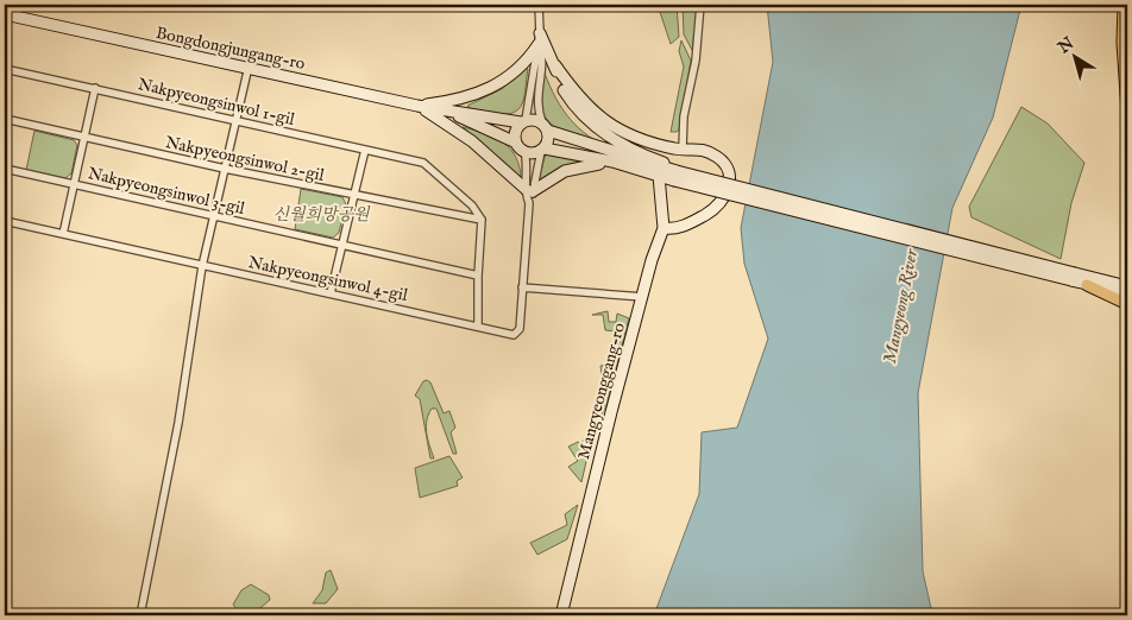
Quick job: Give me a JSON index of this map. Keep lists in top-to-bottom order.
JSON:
{
  "streets": {
    "street": [
      "Bongdongjungang-ro",
      "Nakpyeongsinwol 1-gil",
      "Nakpyeongsinwol 2-gil",
      "Nakpyeongsinwol 3-gil",
      "Nakpyeongsinwol 4-gil",
      "Mangyeonggang-ro"
    ]
  },
  "crossings": [
    ["Bongdongjungang-ro", "Nakpyeongsinwol 4-gil"],
    ["Bongdongjungang-ro", "Mangyeonggang-ro"],
    ["Nakpyeongsinwol 1-gil", "Nakpyeongsinwol 2-gil"]
  ],
  "water": ["Mangyeong River"],
  "parks": ["신월희망공원"],
  "north": "top left"
}
